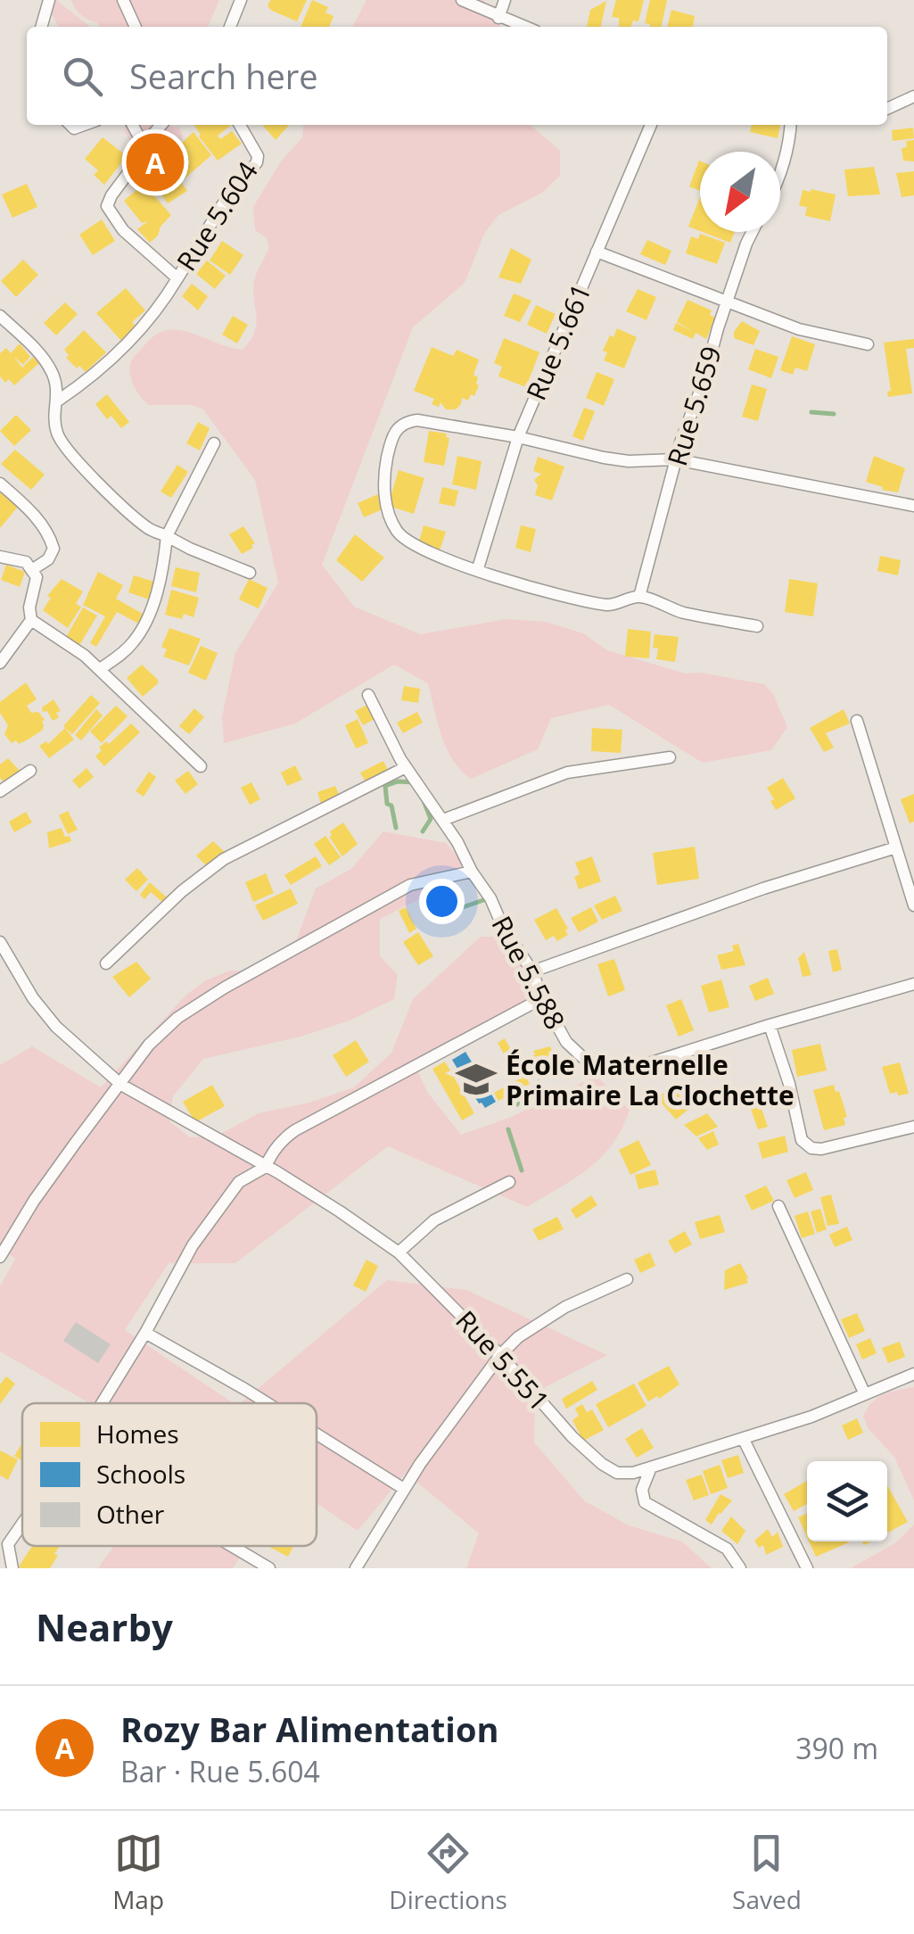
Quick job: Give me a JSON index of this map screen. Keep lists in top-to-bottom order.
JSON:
{
  "streets": {
    "street": [
      "Rue 5.604",
      "Rue 5.661",
      "Rue 5.659",
      "Rue 5.588",
      "Rue 5.551"
    ]
  },
  "places": {
    "school or university": ["École Maternelle Primaire La Clochette"]
  },
  "legend": ["Homes", "Schools", "Other"],
  "north": "bottom left",
  "page": {
    "search": "Search here",
    "pins": "A",
    "heading": "Nearby",
    "list": [
      {
        "mark": "A",
        "name": "Rozy Bar Alimentation",
        "note": "Bar · Rue 5.604",
        "value": "390 m"
      }
    ],
    "nav": ["Map", "Directions", "Saved"]
  }
}
